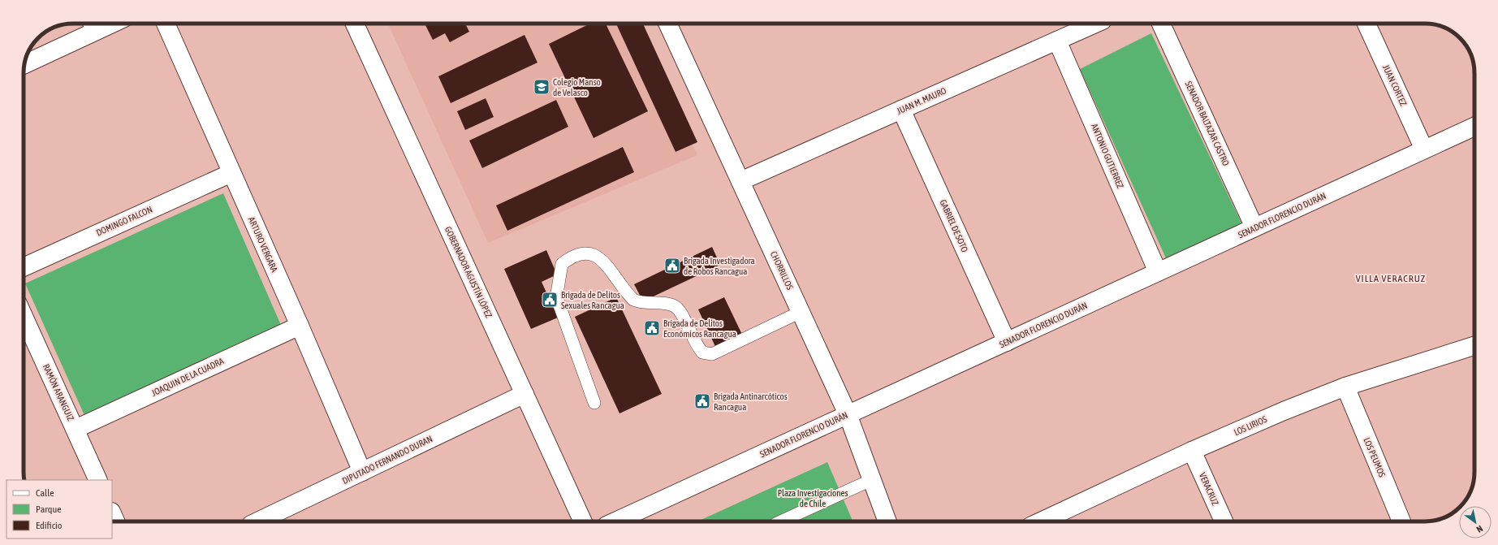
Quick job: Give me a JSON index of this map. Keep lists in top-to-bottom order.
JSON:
{
  "streets": {
    "street": [
      "JUAN CORTEZ",
      "JUAN M. MAURO",
      "SENADOR BALTAZAR CASTRO",
      "ANTONIO GUTIERREZ",
      "SENADOR FLORENCIO DURÁN",
      "DOMINGO FALCON",
      "GABRIEL DE SOTO",
      "ARTURO VERGARA",
      "CHORRILLOS",
      "GOBERNADOR AGUSTÍN LÓPEZ",
      "JOAQUIN DE LA CUADRA",
      "RAMÓN ARANGUIZ",
      "LOS LIRIOS",
      "LOS PEUMOS",
      "DIPUTADO FERNANDO DURAN",
      "VERACRUZ"
    ]
  },
  "crossings": [
    ["JUAN CORTEZ", "SENADOR FLORENCIO DURÁN"],
    ["JUAN M. MAURO", "ANTONIO GUTIERREZ"],
    ["JUAN M. MAURO", "GABRIEL DE SOTO"],
    ["JUAN M. MAURO", "CHORRILLOS"],
    ["SENADOR BALTAZAR CASTRO", "SENADOR FLORENCIO DURÁN"],
    ["ANTONIO GUTIERREZ", "SENADOR FLORENCIO DURÁN"],
    ["SENADOR FLORENCIO DURÁN", "GABRIEL DE SOTO"],
    ["SENADOR FLORENCIO DURÁN", "CHORRILLOS"],
    ["DOMINGO FALCON", "ARTURO VERGARA"],
    ["ARTURO VERGARA", "JOAQUIN DE LA CUADRA"],
    ["ARTURO VERGARA", "DIPUTADO FERNANDO DURAN"],
    ["GOBERNADOR AGUSTÍN LÓPEZ", "DIPUTADO FERNANDO DURAN"],
    ["JOAQUIN DE LA CUADRA", "RAMÓN ARANGUIZ"],
    ["LOS LIRIOS", "LOS PEUMOS"],
    ["LOS LIRIOS", "VERACRUZ"]
  ],
  "districts": ["VILLA VERACRUZ"],
  "parks": ["Plaza Investigaciones de Chile"],
  "places": {
    "school or university": ["Colegio Manso de Velasco"],
    "public building": [
      "Brigada Investigadora de Robos Rancagua",
      "Brigada de Delitos Sexuales Rancagua",
      "Brigada de Delitos Económicos Rancagua",
      "Brigada Antinarcóticos Rancagua"
    ]
  },
  "legend": ["Calle", "Parque", "Edificio"],
  "north": "bottom right"
}
